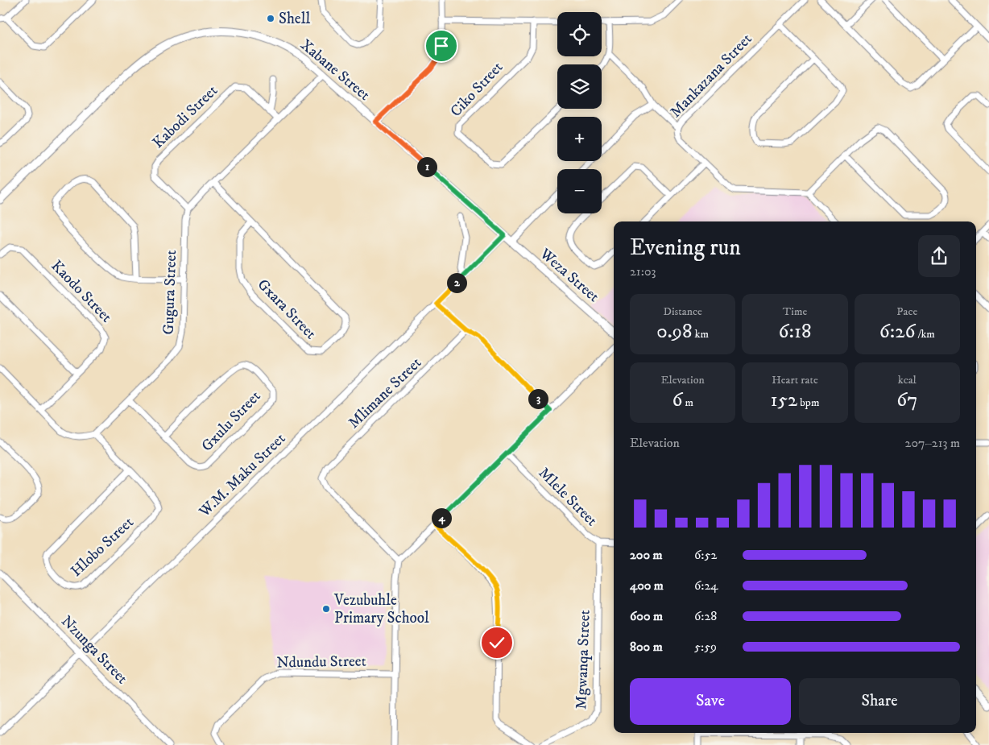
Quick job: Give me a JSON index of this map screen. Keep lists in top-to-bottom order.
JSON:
{
  "streets": {
    "street": [
      "Xabane Street",
      "Mankazana Street",
      "Ciko Street",
      "Kabodi Street",
      "Weza Street",
      "Kaodo Street",
      "Gugura Street",
      "Gxara Street",
      "Mlimane Street",
      "Gxulu Street",
      "W.M. Maku Street",
      "Mlele Street",
      "Hlobo Street",
      "Nzunga Street",
      "Mgwanqa Street",
      "Ndundu Street"
    ]
  },
  "crossings": [
    ["Xabane Street", "Weza Street"],
    ["Xabane Street", "W.M. Maku Street"],
    ["Kabodi Street", "Gugura Street"],
    ["Weza Street", "W.M. Maku Street"],
    ["Gugura Street", "Gxulu Street"],
    ["Gugura Street", "Hlobo Street"],
    ["W.M. Maku Street", "Nzunga Street"],
    ["Mlele Street", "Mgwanqa Street"]
  ],
  "places": ["Shell", "Vezubuhle Primary School"],
  "page": {
    "map_buttons": ["+", "−"],
    "pins": [
      "1",
      "2",
      "3",
      "4"
    ],
    "heading": ["Evening run", "21:03"],
    "stats": [
      ["Distance", "0.98 km"],
      ["Time", "6:18"],
      ["Pace", "6:26 /km"],
      ["Elevation", "6 m"],
      ["Heart rate", "152 bpm"],
      ["kcal", "67"]
    ],
    "chart": ["Elevation", "207–213 m"],
    "list": [
      {
        "name": "200 m",
        "note": "6:52"
      },
      {
        "name": "400 m",
        "note": "6:24"
      },
      {
        "name": "600 m",
        "note": "6:28"
      },
      {
        "name": "800 m",
        "note": "5:59"
      }
    ],
    "buttons": ["Save", "Share"]
  }
}
